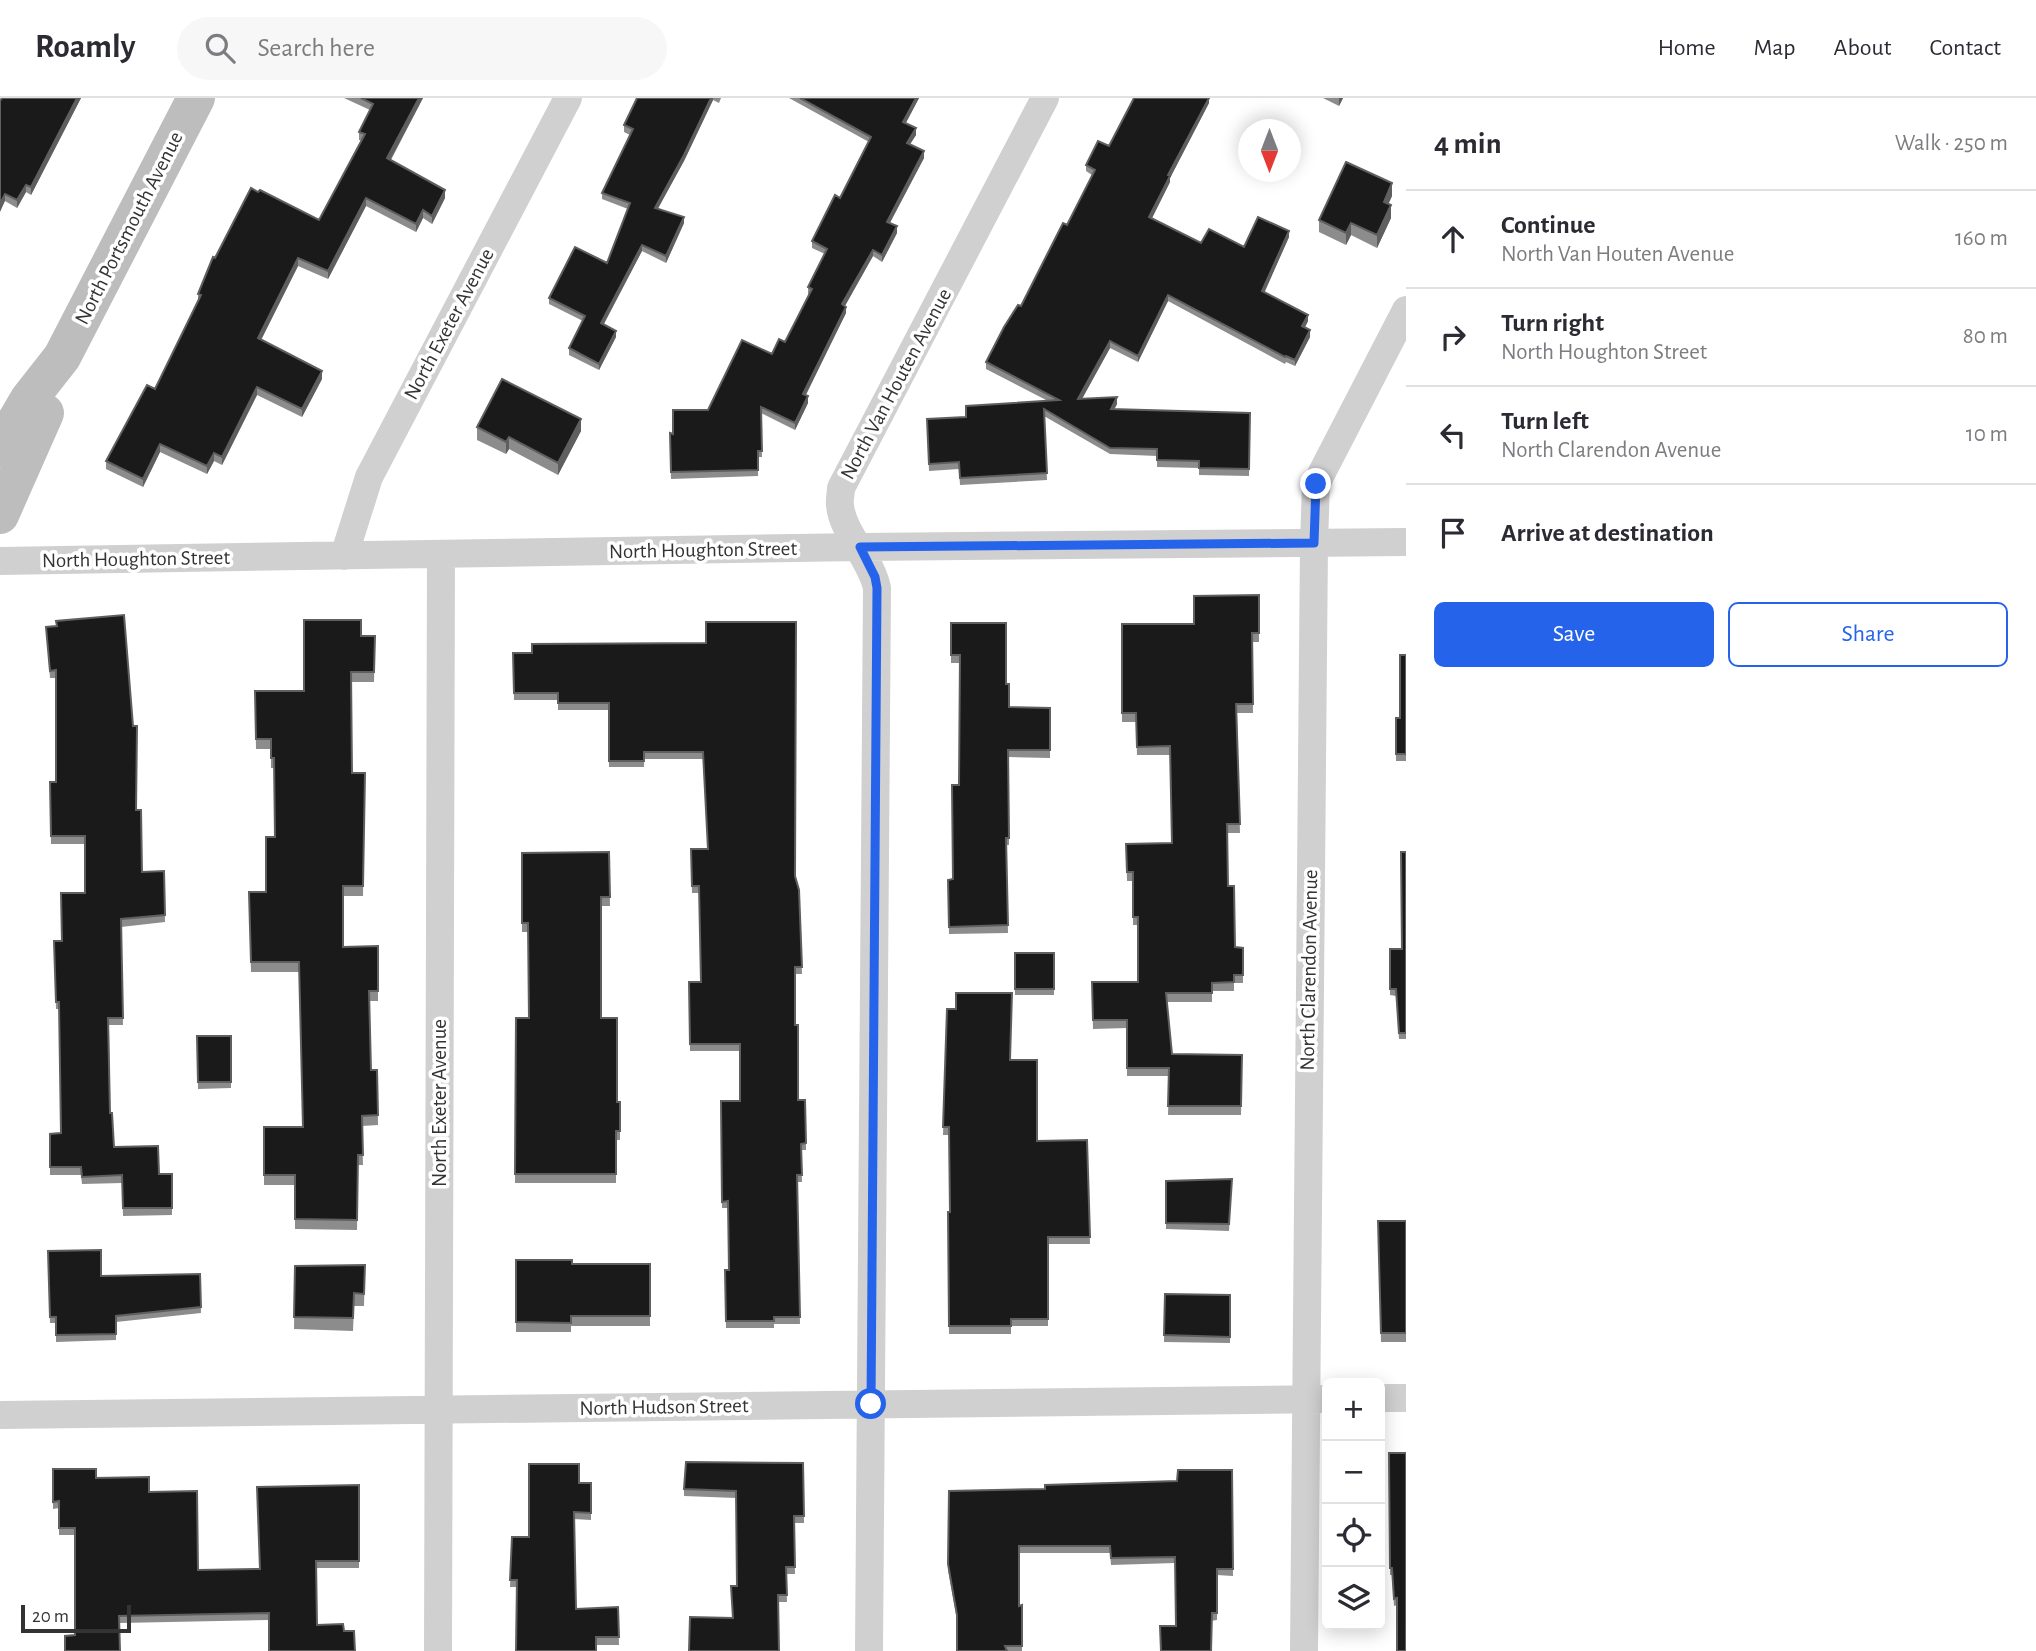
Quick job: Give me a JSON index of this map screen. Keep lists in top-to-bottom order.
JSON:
{
  "streets": {
    "street": [
      "North Portsmouth Avenue",
      "North Exeter Avenue",
      "North Van Houten Avenue",
      "North Houghton Street",
      "North Clarendon Avenue",
      "North Hudson Street"
    ]
  },
  "crossings": [
    ["North Exeter Avenue", "North Houghton Street"],
    ["North Exeter Avenue", "North Hudson Street"],
    ["North Van Houten Avenue", "North Houghton Street"],
    ["North Van Houten Avenue", "North Hudson Street"],
    ["North Houghton Street", "North Clarendon Avenue"],
    ["North Clarendon Avenue", "North Hudson Street"]
  ],
  "scale_bar": "20 m",
  "north": "bottom",
  "page": {
    "header": "Roamly",
    "search": "Search here",
    "nav": [
      "Home",
      "Map",
      "About",
      "Contact"
    ],
    "heading": ["4 min", "Walk · 250 m"],
    "list": [
      ["Continue", "North Van Houten Avenue", "160 m"],
      ["Turn right", "North Houghton Street", "80 m"],
      ["Turn left", "North Clarendon Avenue", "10 m"],
      "Arrive at destination"
    ],
    "buttons": ["Save", "Share"],
    "map_buttons": ["+", "−"],
    "scale": "20 m"
  }
}
